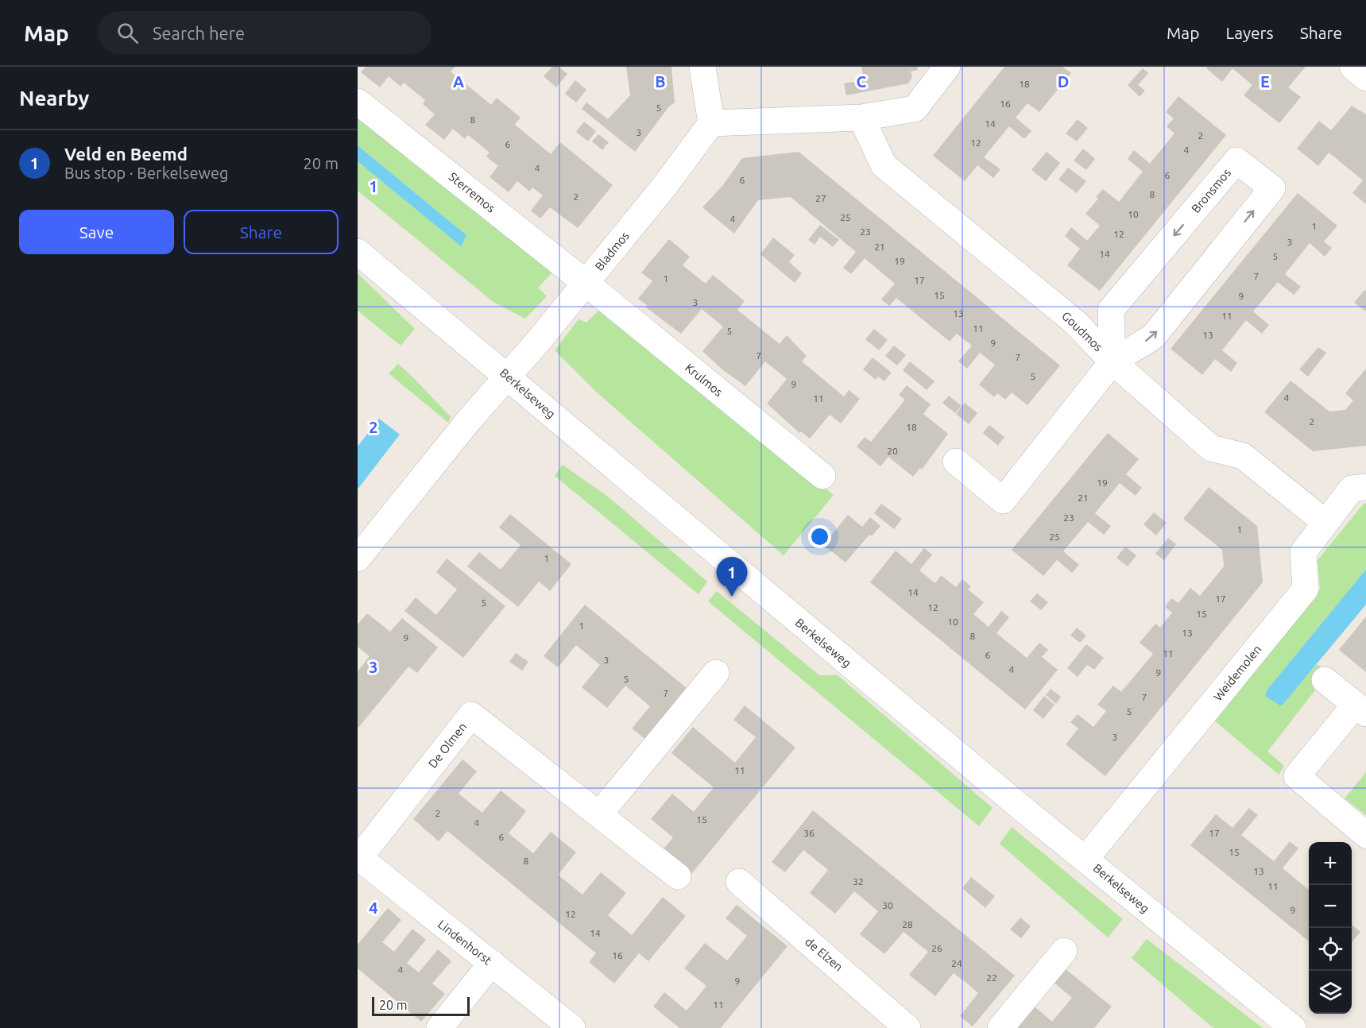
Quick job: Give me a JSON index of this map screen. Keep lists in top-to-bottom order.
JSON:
{
  "streets": {
    "street": [
      "Bronsmos",
      "Sterremos",
      "Bladmos",
      "Goudmos",
      "Krulmos",
      "Berkelseweg",
      "Weidemolen",
      "De Olmen",
      "Lindenhorst",
      "de Elzen"
    ]
  },
  "crossings": [
    ["Bronsmos", "Goudmos"],
    ["Sterremos", "Bladmos"],
    ["Sterremos", "Krulmos"],
    ["Bladmos", "Krulmos"],
    ["Bladmos", "Berkelseweg"],
    ["Goudmos", "Weidemolen"],
    ["Berkelseweg", "Weidemolen"],
    ["De Olmen", "Lindenhorst"]
  ],
  "house_numbers": [
    "18",
    "16",
    "5",
    "8",
    "14",
    "3",
    "2",
    "12",
    "6",
    "4",
    "4",
    "6",
    "6",
    "8",
    "2",
    "27",
    "10",
    "25",
    "4",
    "1",
    "23",
    "12",
    "3",
    "21",
    "14",
    "5",
    "19",
    "7",
    "1",
    "17",
    "15",
    "9",
    "3",
    "13",
    "11",
    "11",
    "5",
    "13",
    "9",
    "7",
    "7",
    "5",
    "9",
    "4",
    "11",
    "2",
    "18",
    "20",
    "19",
    "21",
    "23",
    "1",
    "25",
    "1",
    "14",
    "17",
    "5",
    "12",
    "15",
    "10",
    "1",
    "13",
    "8",
    "9",
    "11",
    "6",
    "3",
    "4",
    "9",
    "5",
    "7",
    "7",
    "5",
    "3",
    "11",
    "2",
    "15",
    "4",
    "36",
    "17",
    "6",
    "15",
    "8",
    "13",
    "32",
    "11",
    "30",
    "9",
    "12",
    "28",
    "14",
    "26",
    "16",
    "24",
    "4",
    "22",
    "9",
    "11"
  ],
  "scale_bar": "20 m",
  "page": {
    "header": "Map",
    "search": "Search here",
    "nav": ["Map", "Layers", "Share"],
    "heading": "Nearby",
    "list": [
      {
        "mark": "1",
        "name": "Veld en Beemd",
        "note": "Bus stop · Berkelseweg",
        "value": "20 m"
      }
    ],
    "buttons": ["Save", "Share"],
    "pins": "1",
    "map_buttons": ["+", "−"],
    "scale": "20 m"
  },
  "grid": {
    "columns": [
      "A",
      "B",
      "C",
      "D",
      "E"
    ],
    "rows": [
      "1",
      "2",
      "3",
      "4"
    ]
  }
}
